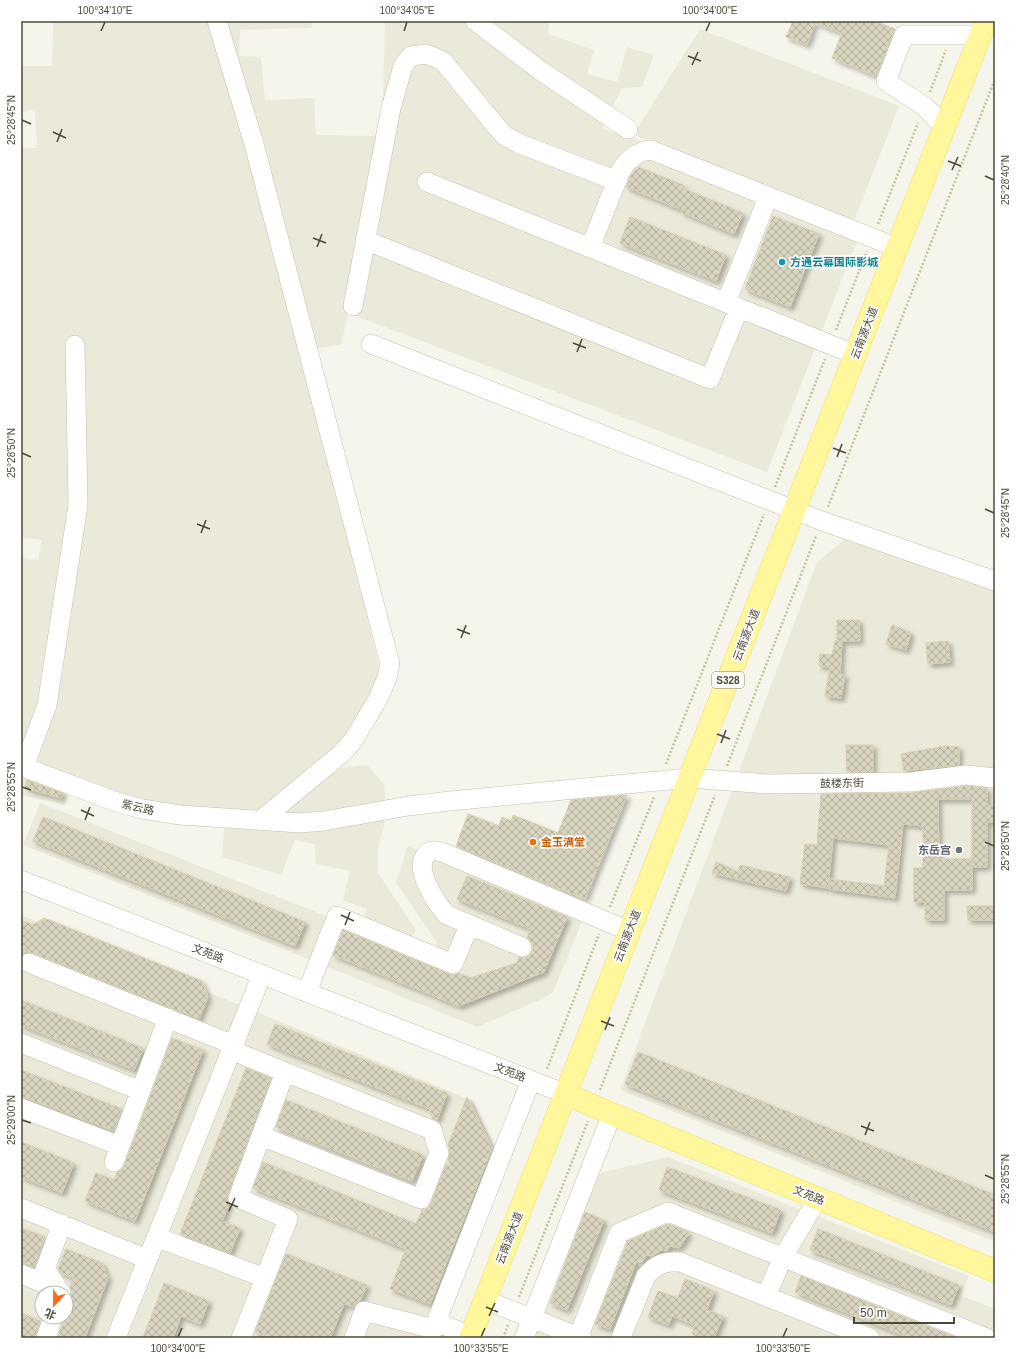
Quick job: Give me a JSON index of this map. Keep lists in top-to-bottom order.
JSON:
{
  "streets": {
    "main road": ["云南源大道", "S328", "文苑路"],
    "street": ["鼓楼东街", "紫云路"]
  },
  "crossings": [
    ["云南源大道", "鼓楼东街"],
    ["云南源大道", "文苑路"],
    ["鼓楼东街", "紫云路"]
  ],
  "places": ["方通云幕国际影城", "金玉满堂", "东岳宫"],
  "scale_bar": "50 m",
  "north": "bottom",
  "coordinates": [
    "100°34'10\"E",
    "100°34'05\"E",
    "100°34'00\"E",
    "25°28'45\"N",
    "25°28'40\"N",
    "25°28'50\"N",
    "25°28'55\"N",
    "25°29'00\"N",
    "100°33'55\"E",
    "100°33'50\"E"
  ]
}
